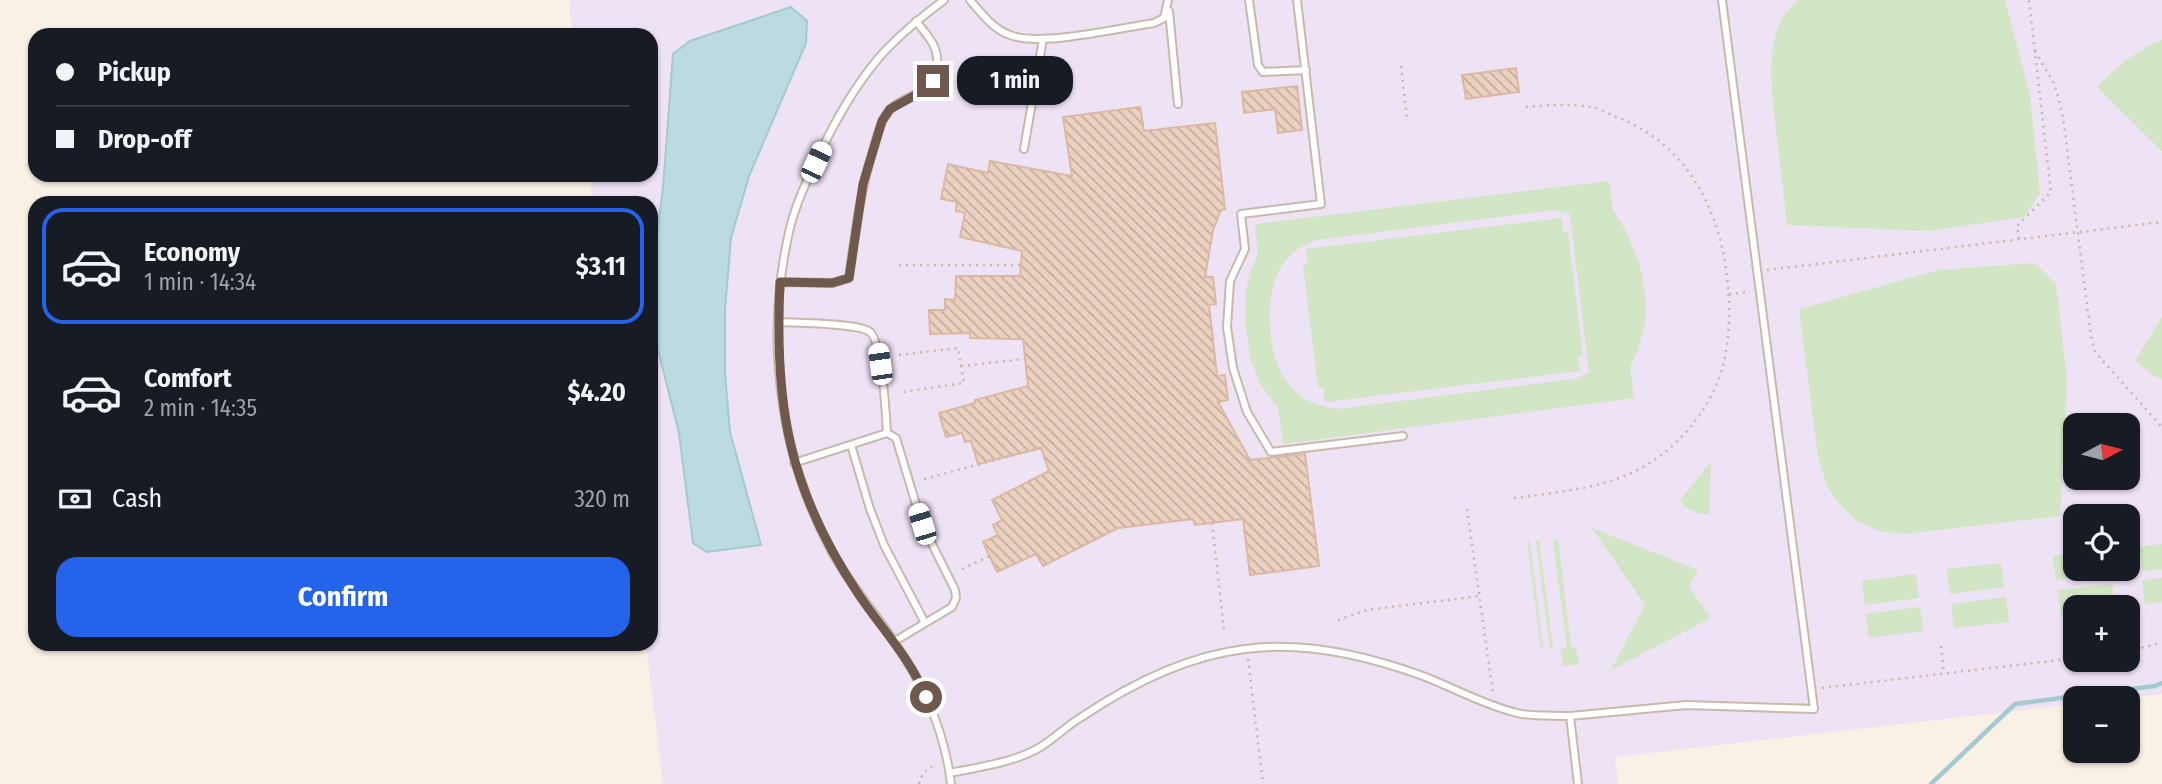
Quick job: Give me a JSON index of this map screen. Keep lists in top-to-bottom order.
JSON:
{
  "north": "right",
  "page": {
    "banner": ["Pickup", "Drop-off"],
    "bubble": "1 min",
    "list": [
      {
        "name": "Economy",
        "note": "1 min · 14:34",
        "value": "$3.11"
      },
      {
        "name": "Comfort",
        "note": "2 min · 14:35",
        "value": "$4.20"
      }
    ],
    "map_buttons": ["+", "−"],
    "pay": ["Cash", "320 m"],
    "buttons": "Confirm"
  }
}
